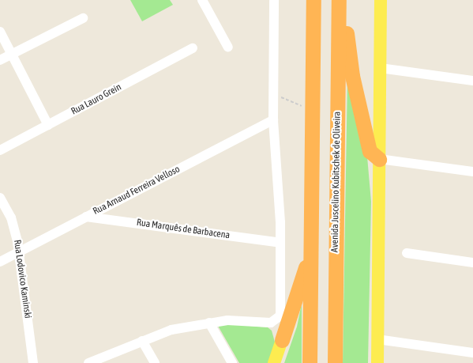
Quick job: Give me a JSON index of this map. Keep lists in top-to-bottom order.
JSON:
{
  "streets": {
    "highway": ["Avenida Juscelino Kubitschek de Oliveira"],
    "street": [
      "Rua Lauro Grein",
      "Rua Arnaud Ferreira Velloso",
      "Rua Marquês de Barbacena",
      "Rua Lodovico Kaminski"
    ]
  },
  "crossings": [
    ["Rua Arnaud Ferreira Velloso", "Rua Marquês de Barbacena"],
    ["Rua Arnaud Ferreira Velloso", "Rua Lodovico Kaminski"]
  ]
}
